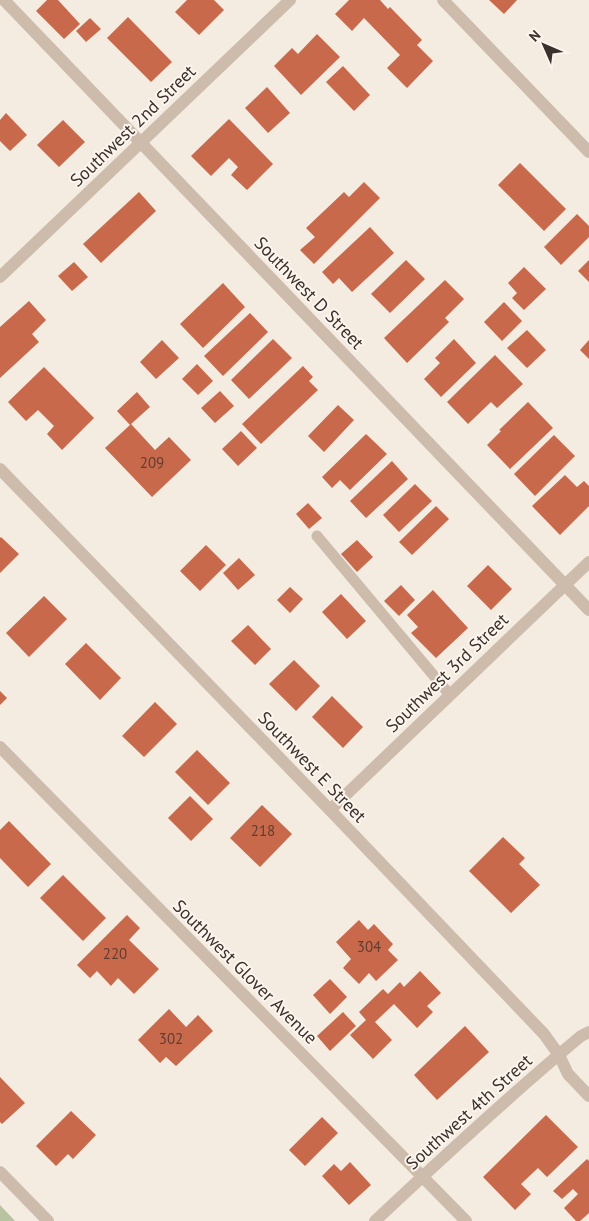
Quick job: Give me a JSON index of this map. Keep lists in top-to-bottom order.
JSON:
{
  "streets": {
    "street": [
      "Southwest 2nd Street",
      "Southwest D Street",
      "Southwest 3rd Street",
      "Southwest E Street",
      "Southwest Glover Avenue",
      "Southwest 4th Street"
    ]
  },
  "crossings": [
    ["Southwest 2nd Street", "Southwest D Street"],
    ["Southwest D Street", "Southwest 3rd Street"],
    ["Southwest 3rd Street", "Southwest E Street"],
    ["Southwest E Street", "Southwest 4th Street"],
    ["Southwest Glover Avenue", "Southwest 4th Street"]
  ],
  "house_numbers": [
    "209",
    "218",
    "304",
    "220",
    "302"
  ],
  "north": "top left"
}
